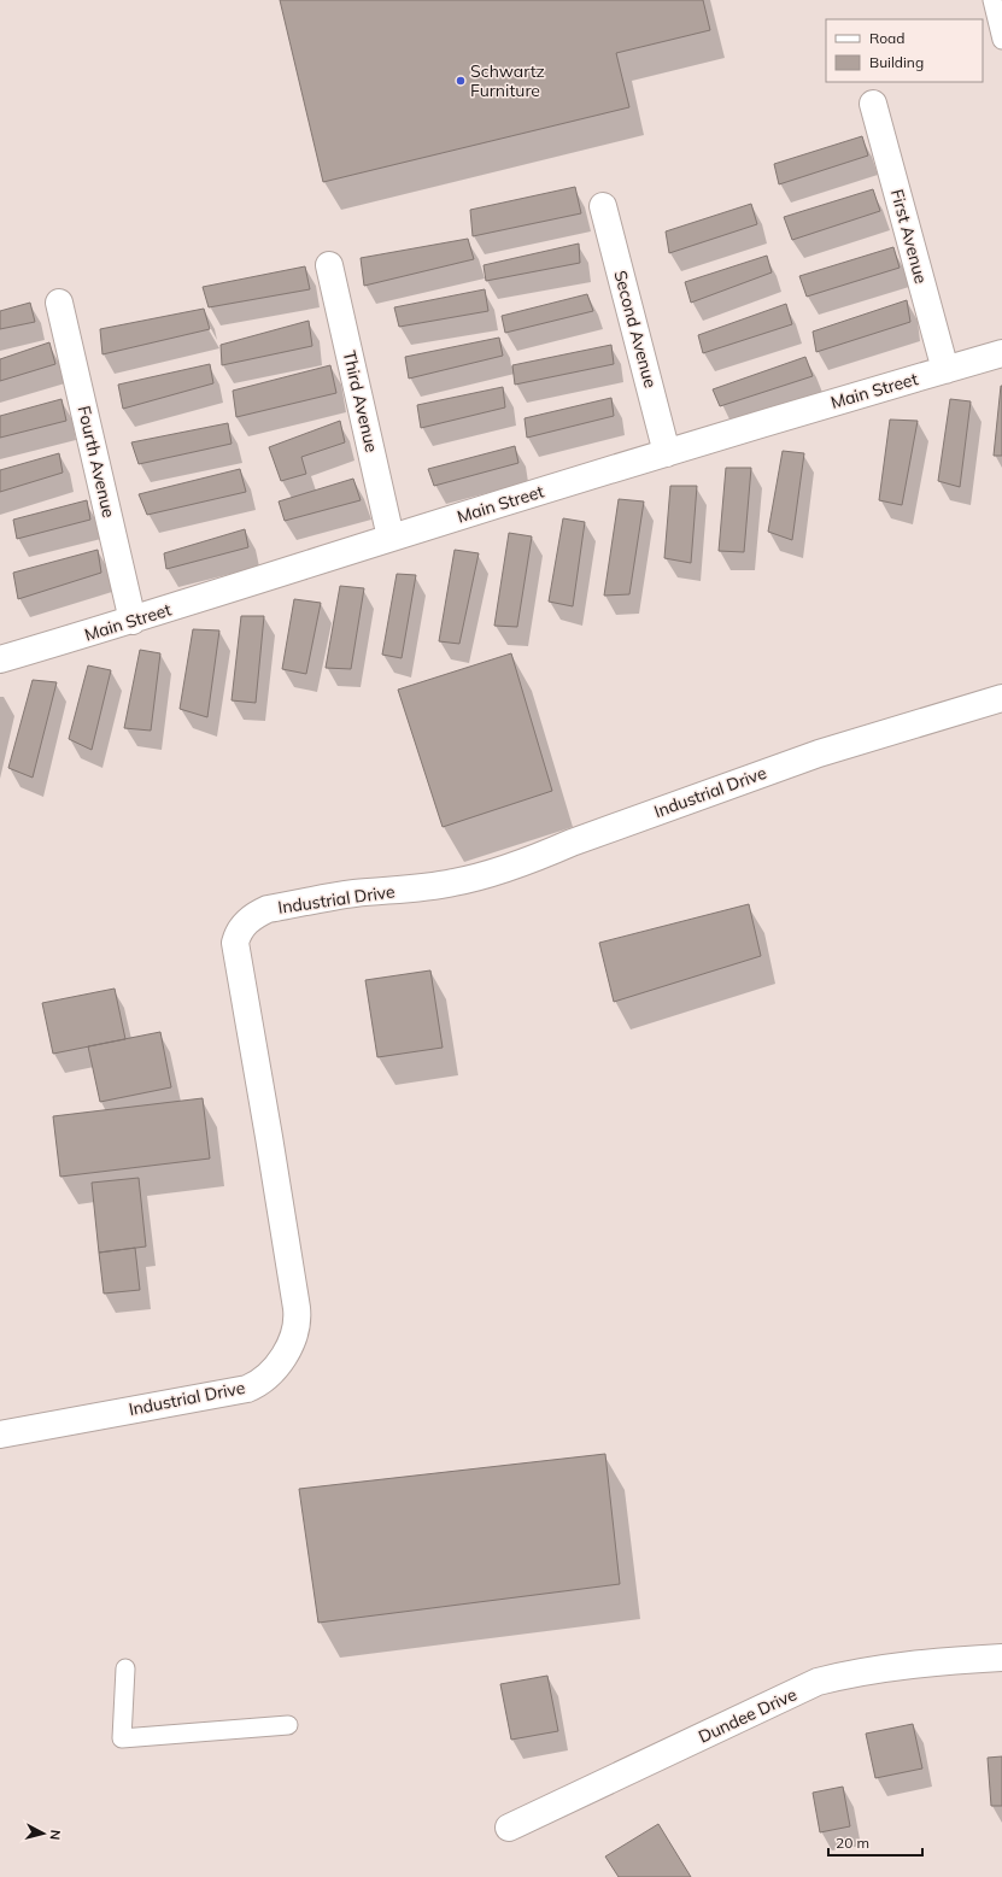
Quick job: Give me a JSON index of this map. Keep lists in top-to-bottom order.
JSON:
{
  "streets": {
    "street": [
      "First Avenue",
      "Second Avenue",
      "Main Street",
      "Third Avenue",
      "Fourth Avenue",
      "Industrial Drive",
      "Dundee Drive"
    ]
  },
  "crossings": [
    ["First Avenue", "Main Street"],
    ["Second Avenue", "Main Street"],
    ["Main Street", "Third Avenue"],
    ["Main Street", "Fourth Avenue"]
  ],
  "places": ["Schwartz Furniture"],
  "legend": ["Road", "Building"],
  "scale_bar": "20 m",
  "north": "right"
}
